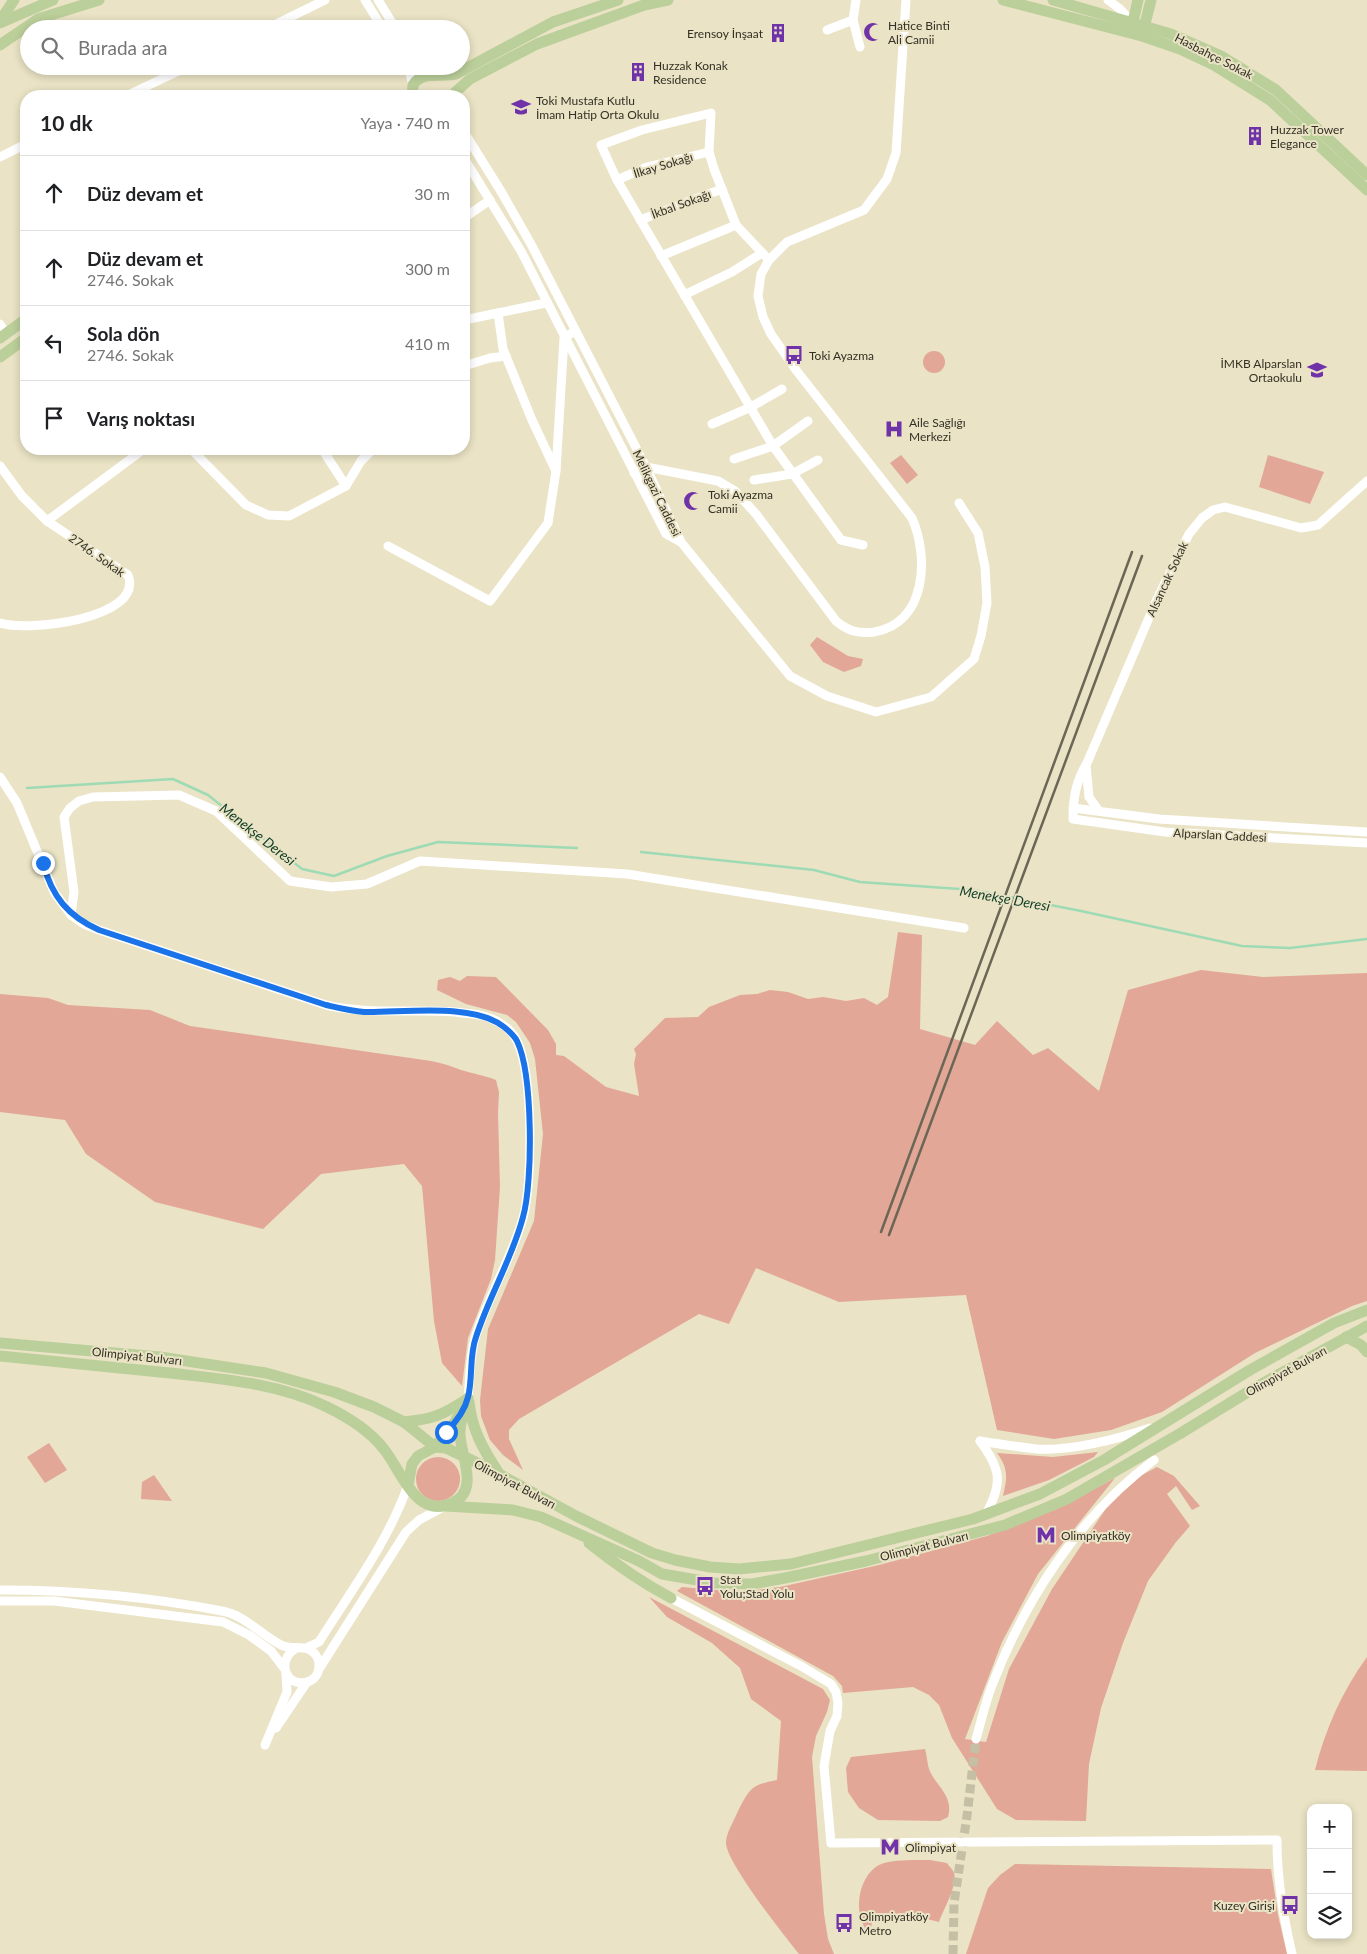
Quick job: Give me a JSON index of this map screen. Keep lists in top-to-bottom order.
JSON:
{
  "streets": {
    "main road": ["Hasbahçe Sokak", "Olimpiyat Bulvarı"],
    "street": [
      "İlkay Sokağı",
      "İkbal Sokağı",
      "Melikgazi Caddesi",
      "2746. Sokak",
      "Alsancak Sokak",
      "Alparslan Caddesi"
    ]
  },
  "crossings": [
    ["Alsancak Sokak", "Alparslan Caddesi"]
  ],
  "water": ["Menekşe Deresi"],
  "places": {
    "mosque": ["Hatice Binti Ali Camii", "Toki Ayazma Camii"],
    "building": ["Erensoy İnşaat", "Huzzak Konak Residence", "Huzzak Tower Elegance"],
    "school or university": ["Toki Mustafa Kutlu İmam Hatip Orta Okulu", "İMKB Alparslan Ortaokulu"],
    "bus stop": [
      "Toki Ayazma",
      "Stat Yolu;Stad Yolu",
      "Kuzey Girişi",
      "Olimpiyatköy Metro"
    ],
    "hospital": ["Aile Sağlığı Merkezi"],
    "metro station": ["Olimpiyatköy", "Olimpiyat"]
  },
  "page": {
    "search": "Burada ara",
    "heading": ["10 dk", "Yaya · 740 m"],
    "list": [
      ["Düz devam et", "30 m"],
      ["Düz devam et", "2746. Sokak", "300 m"],
      ["Sola dön", "2746. Sokak", "410 m"],
      "Varış noktası"
    ],
    "map_buttons": ["+", "−"]
  }
}
